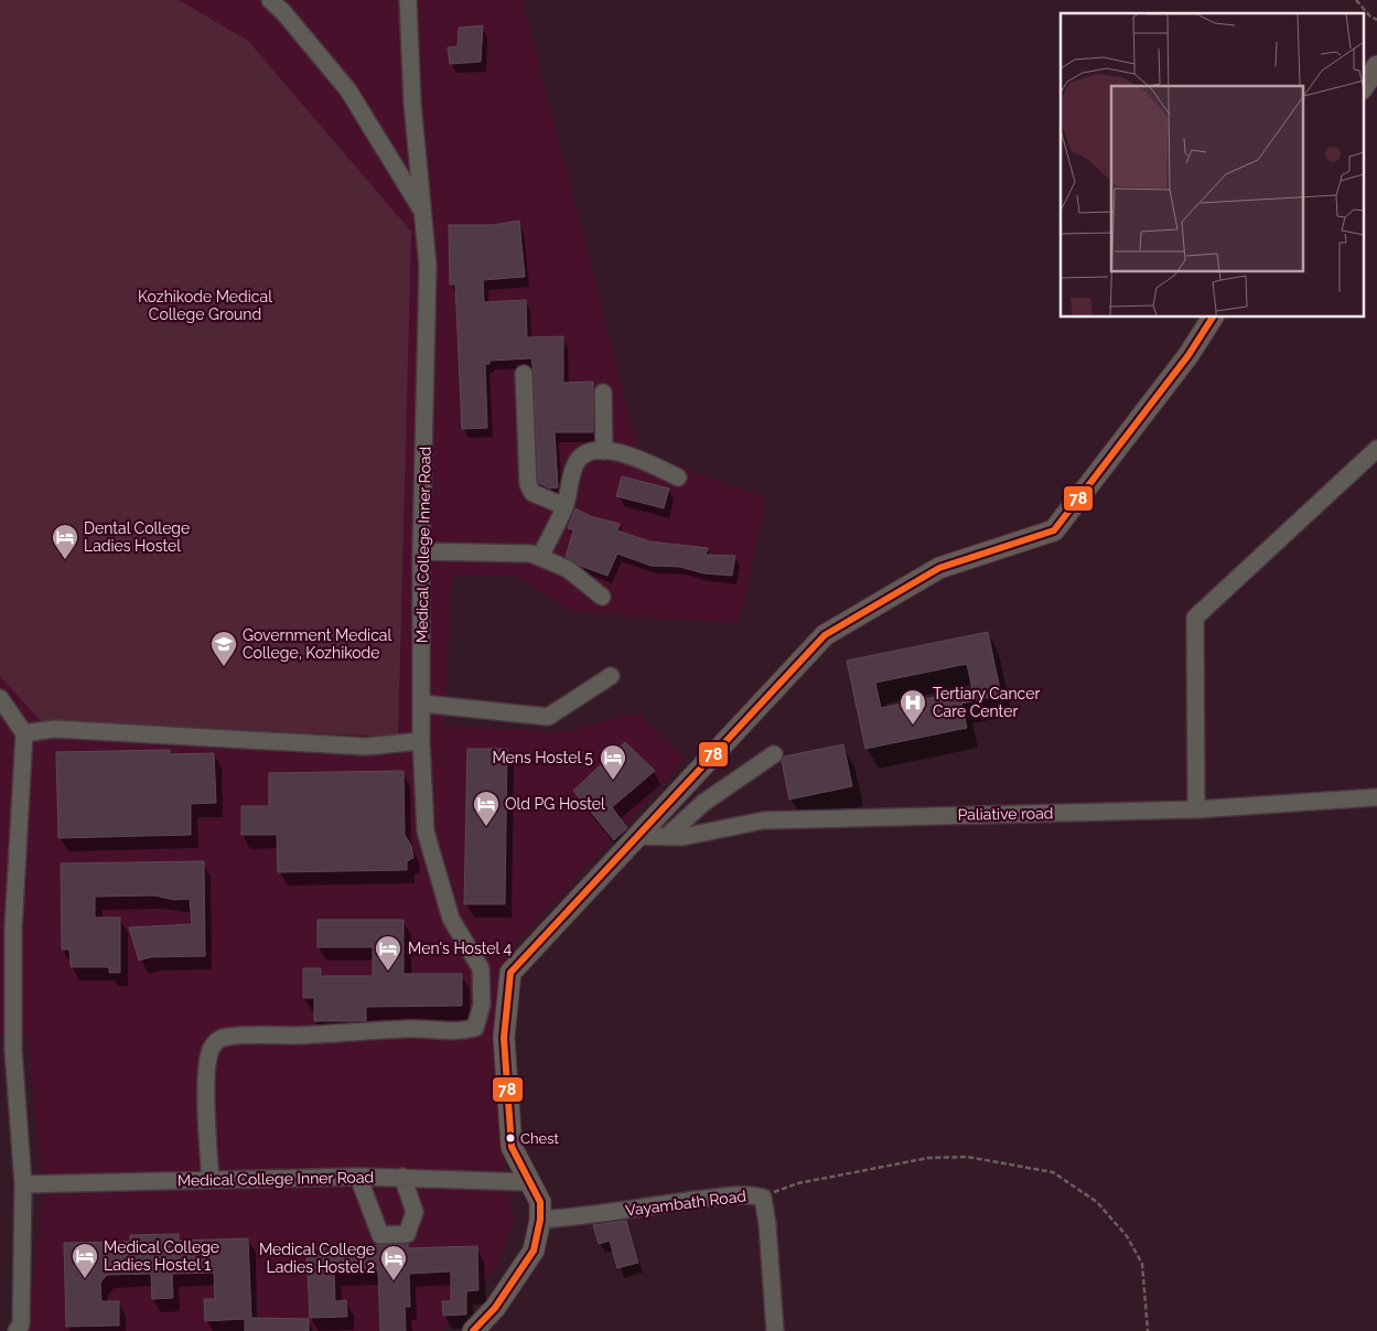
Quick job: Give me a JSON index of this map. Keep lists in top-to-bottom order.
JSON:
{
  "streets": {
    "street": ["Medical College Inner Road", "Paliative road", "Vayambath Road"]
  },
  "parks": ["Kozhikode Medical College Ground"],
  "places": {
    "hotel": [
      "Dental College Ladies Hostel",
      "Mens Hostel 5",
      "Old PG Hostel",
      "Men's Hostel 4",
      "Medical College Ladies Hostel 1",
      "Medical College Ladies Hostel 2"
    ],
    "school or university": ["Government Medical College, Kozhikode"],
    "hospital": ["Tertiary Cancer Care Center"],
    "other": ["Chest"]
  },
  "lines": ["transit line 78"]
}
